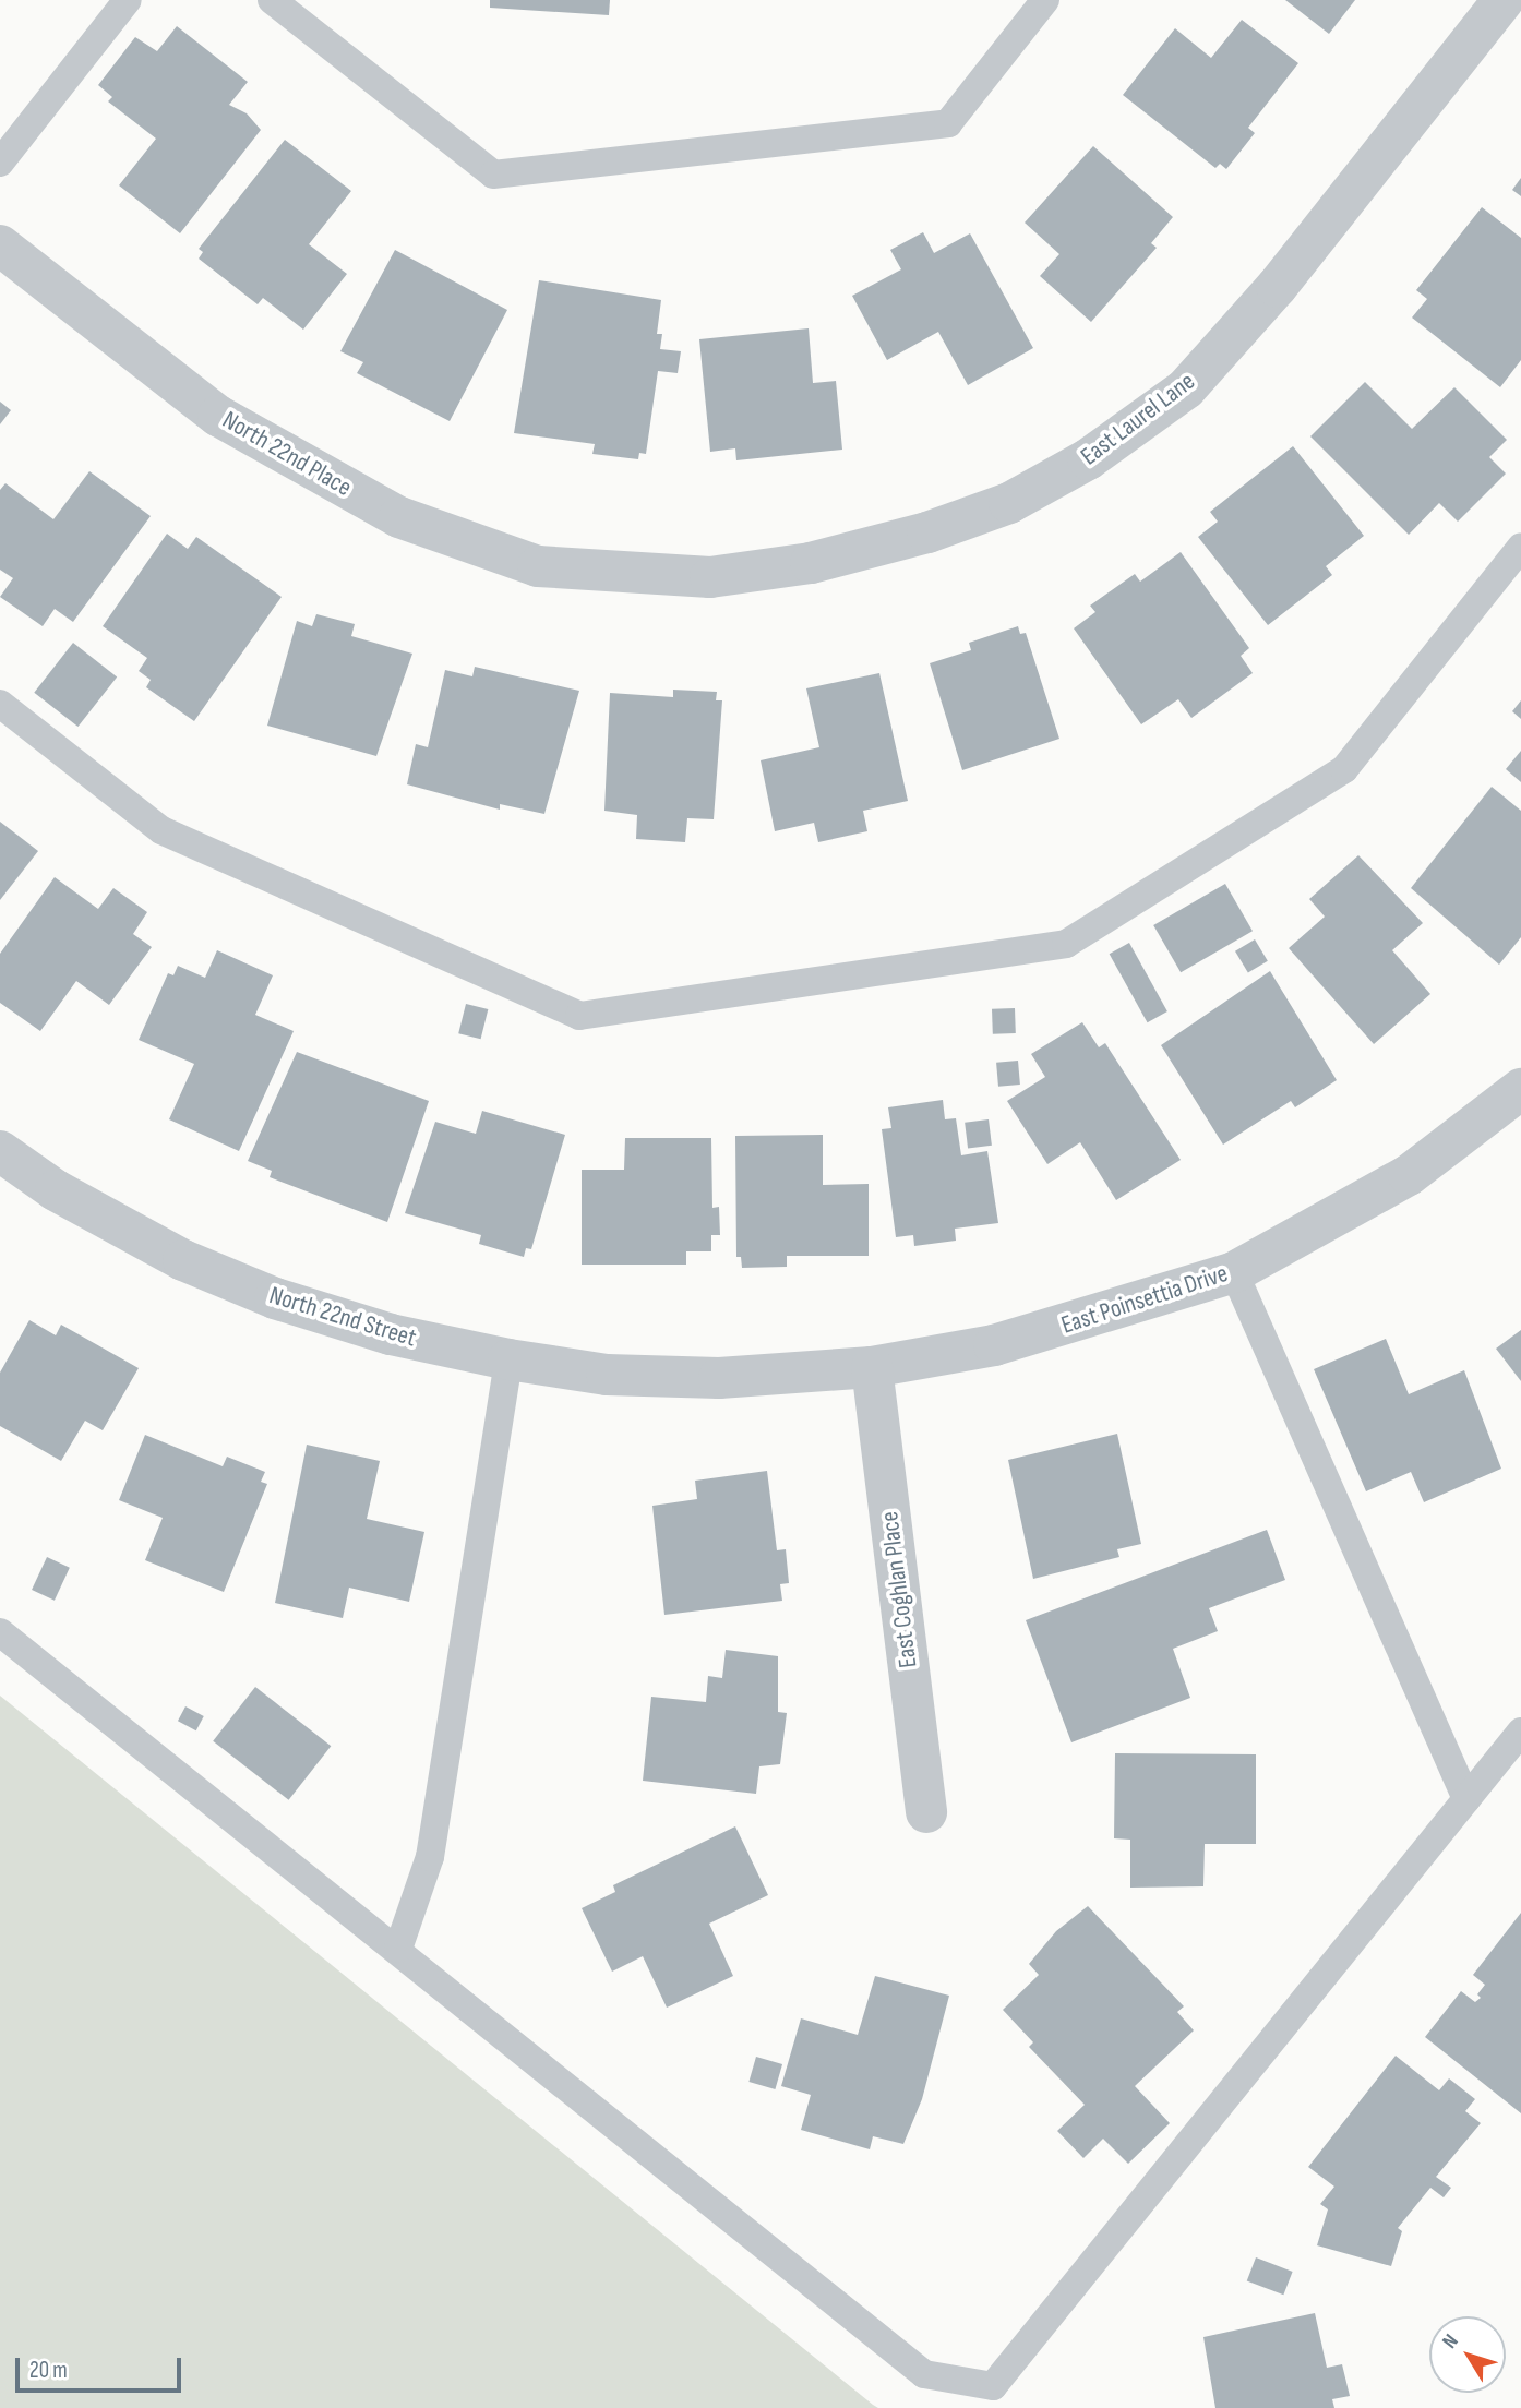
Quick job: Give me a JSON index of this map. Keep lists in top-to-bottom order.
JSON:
{
  "streets": {
    "street": [
      "East Laurel Lane",
      "North 22nd Place",
      "East Poinsettia Drive",
      "North 22nd Street",
      "East Coghlan Place"
    ]
  },
  "crossings": [
    ["East Laurel Lane", "North 22nd Place"],
    ["East Poinsettia Drive", "North 22nd Street"],
    ["East Poinsettia Drive", "East Coghlan Place"]
  ],
  "scale_bar": "20 m",
  "north": "top left"
}
